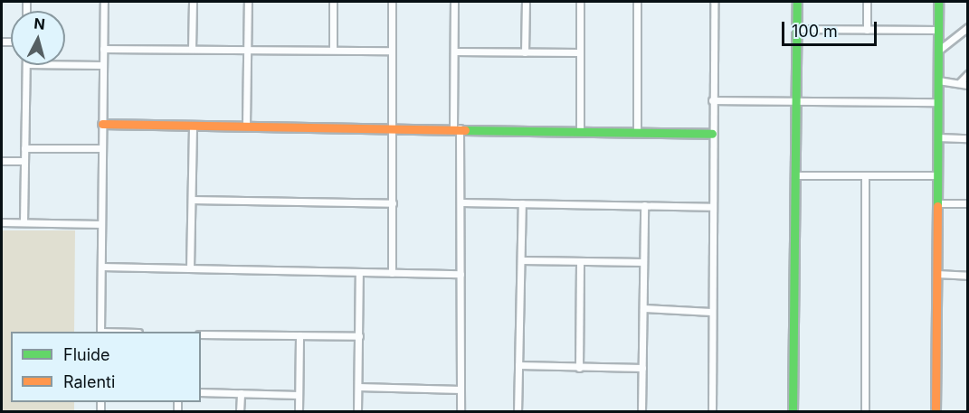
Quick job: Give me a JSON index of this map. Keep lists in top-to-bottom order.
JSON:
{
  "legend": ["Fluide", "Ralenti"],
  "scale_bar": "100 m",
  "north": "top"
}
